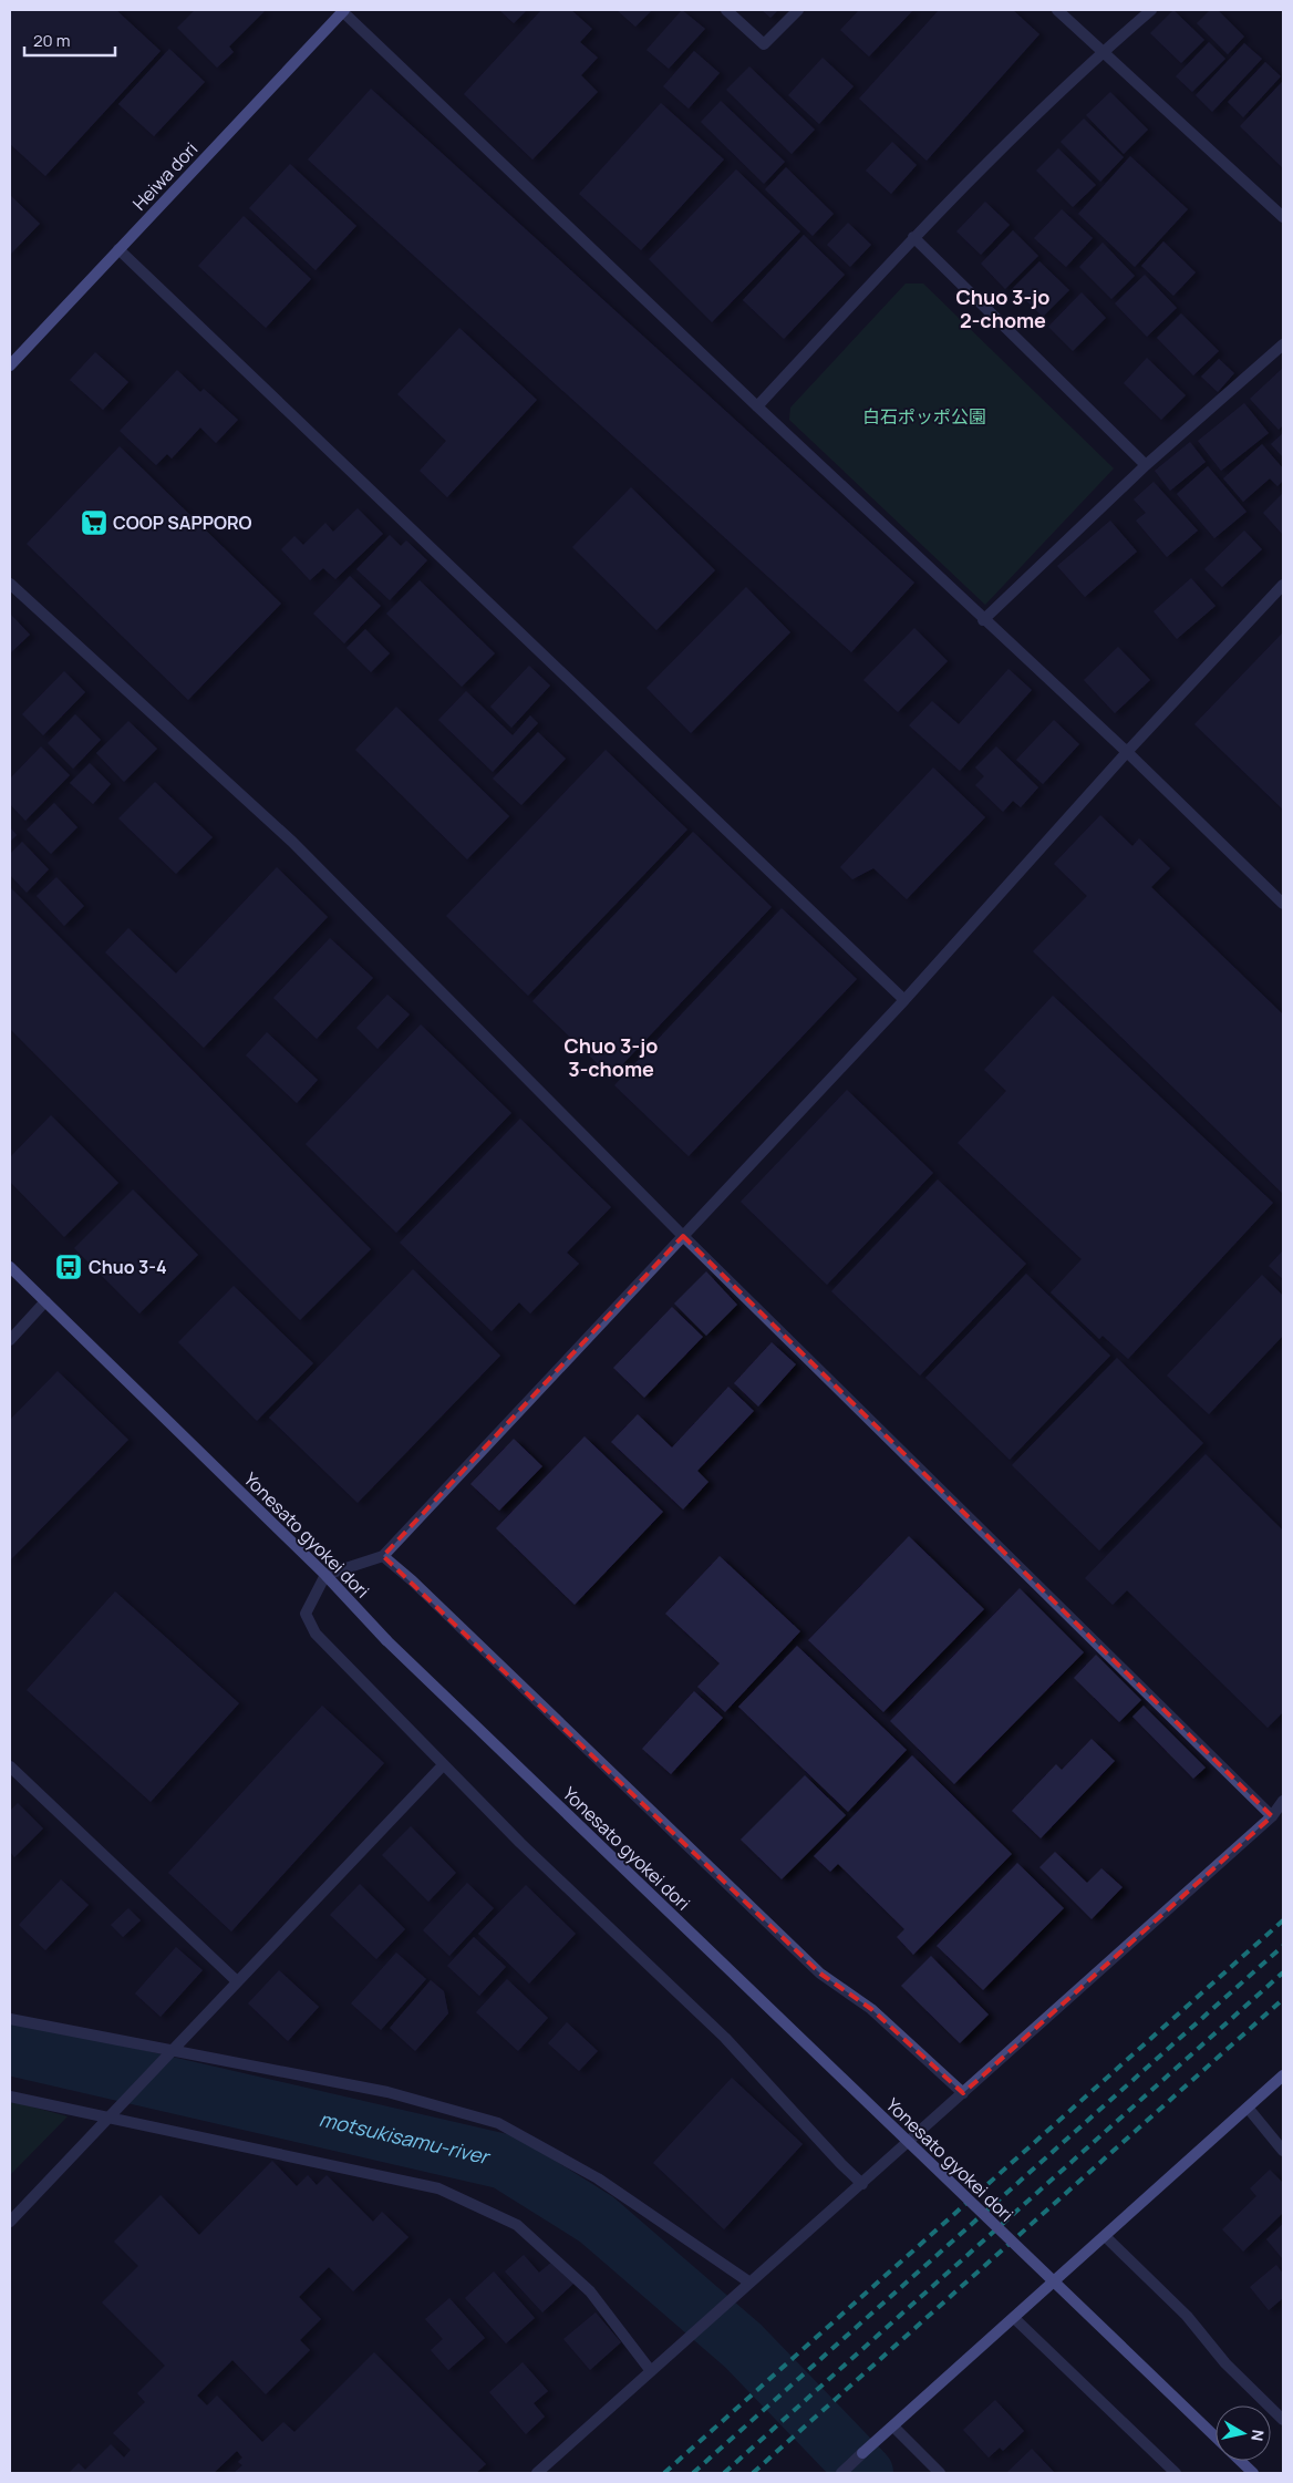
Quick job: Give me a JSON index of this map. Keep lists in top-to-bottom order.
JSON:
{
  "streets": {
    "street": ["Heiwa dori", "Yonesato gyokei dori"]
  },
  "districts": ["Chuo 3-jo 2-chome", "Chuo 3-jo 3-chome"],
  "water": ["motsukisamu-river"],
  "parks": ["白石ポッポ公園"],
  "places": {
    "supermarket": ["COOP SAPPORO"],
    "bus stop": ["Chuo 3-4"]
  },
  "scale_bar": "20 m",
  "north": "right"
}
